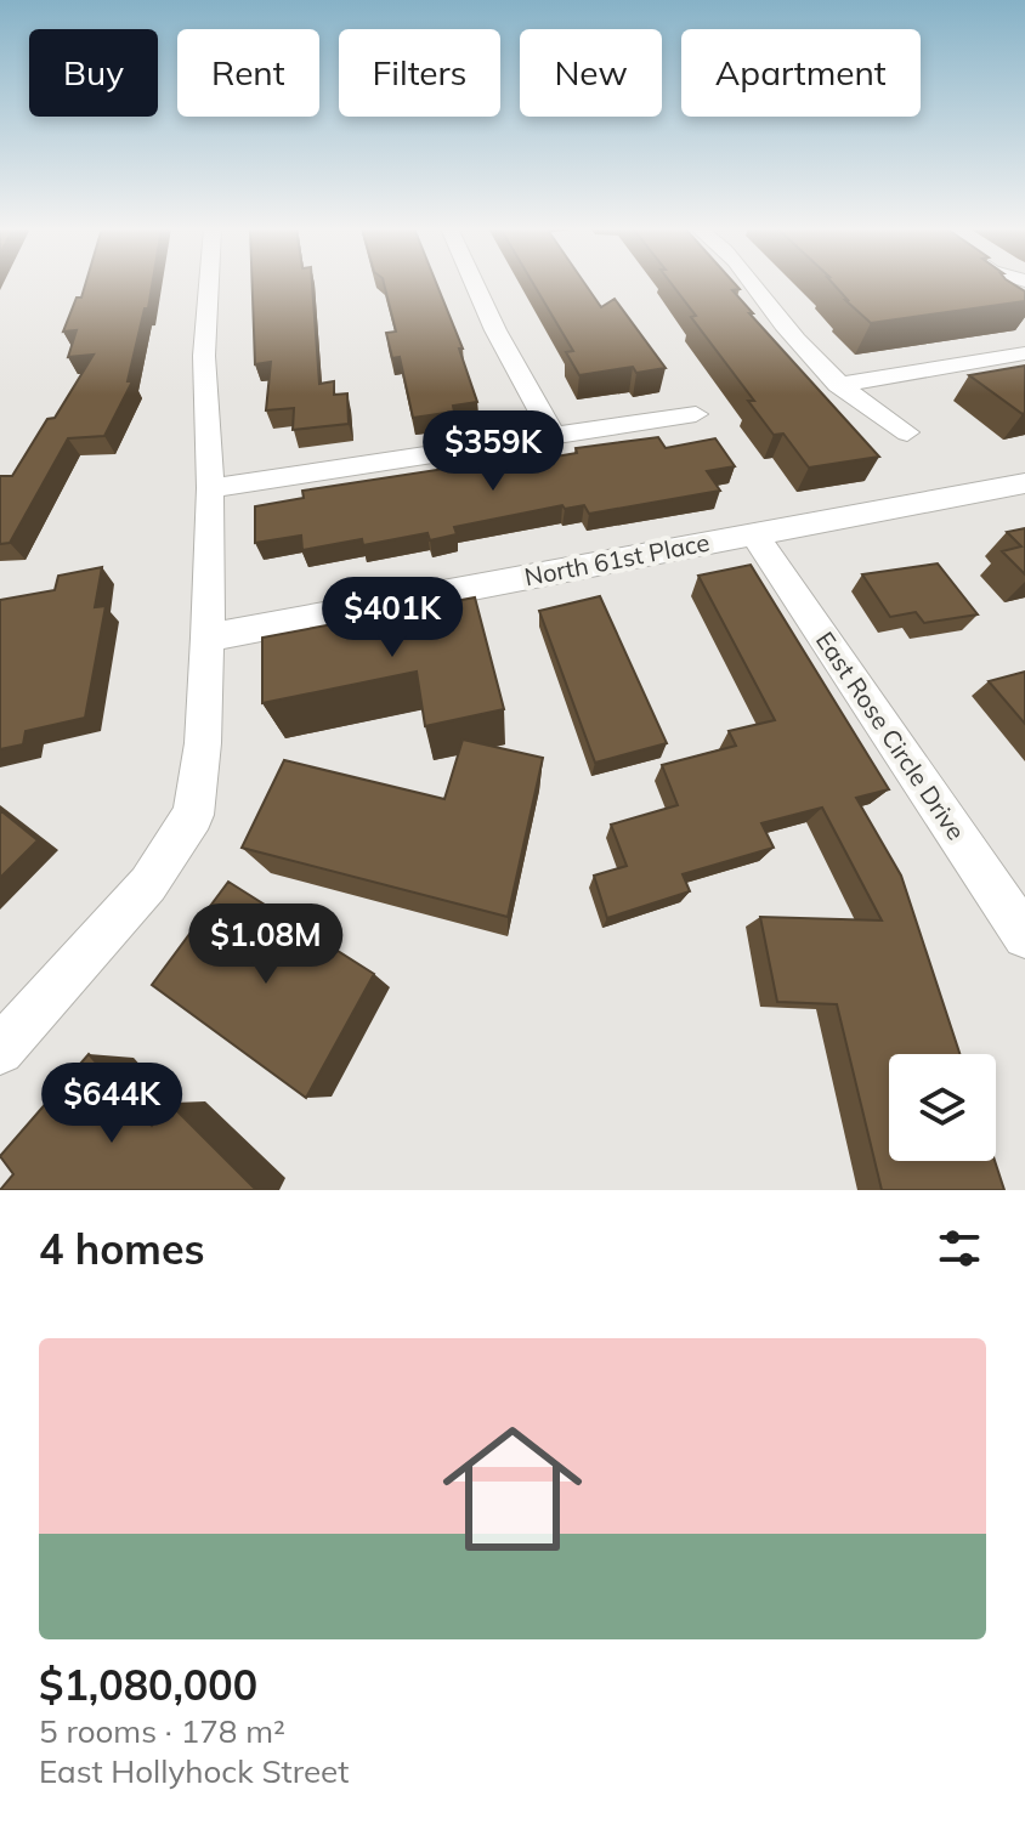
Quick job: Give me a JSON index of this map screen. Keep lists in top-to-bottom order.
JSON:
{
  "streets": {
    "street": ["North 61st Place", "East Rose Circle Drive"]
  },
  "crossings": [
    ["North 61st Place", "East Rose Circle Drive"]
  ],
  "page": {
    "chip": [
      "Buy",
      "Rent",
      "Filters",
      "New",
      "Apartment"
    ],
    "price": [
      "$359K",
      "$401K",
      "$1.08M",
      "$644K"
    ],
    "heading": "4 homes",
    "list": [
      {
        "name": "$1,080,000",
        "note": "5 rooms · 178 m² · East Hollyhock Street"
      }
    ]
  }
}
